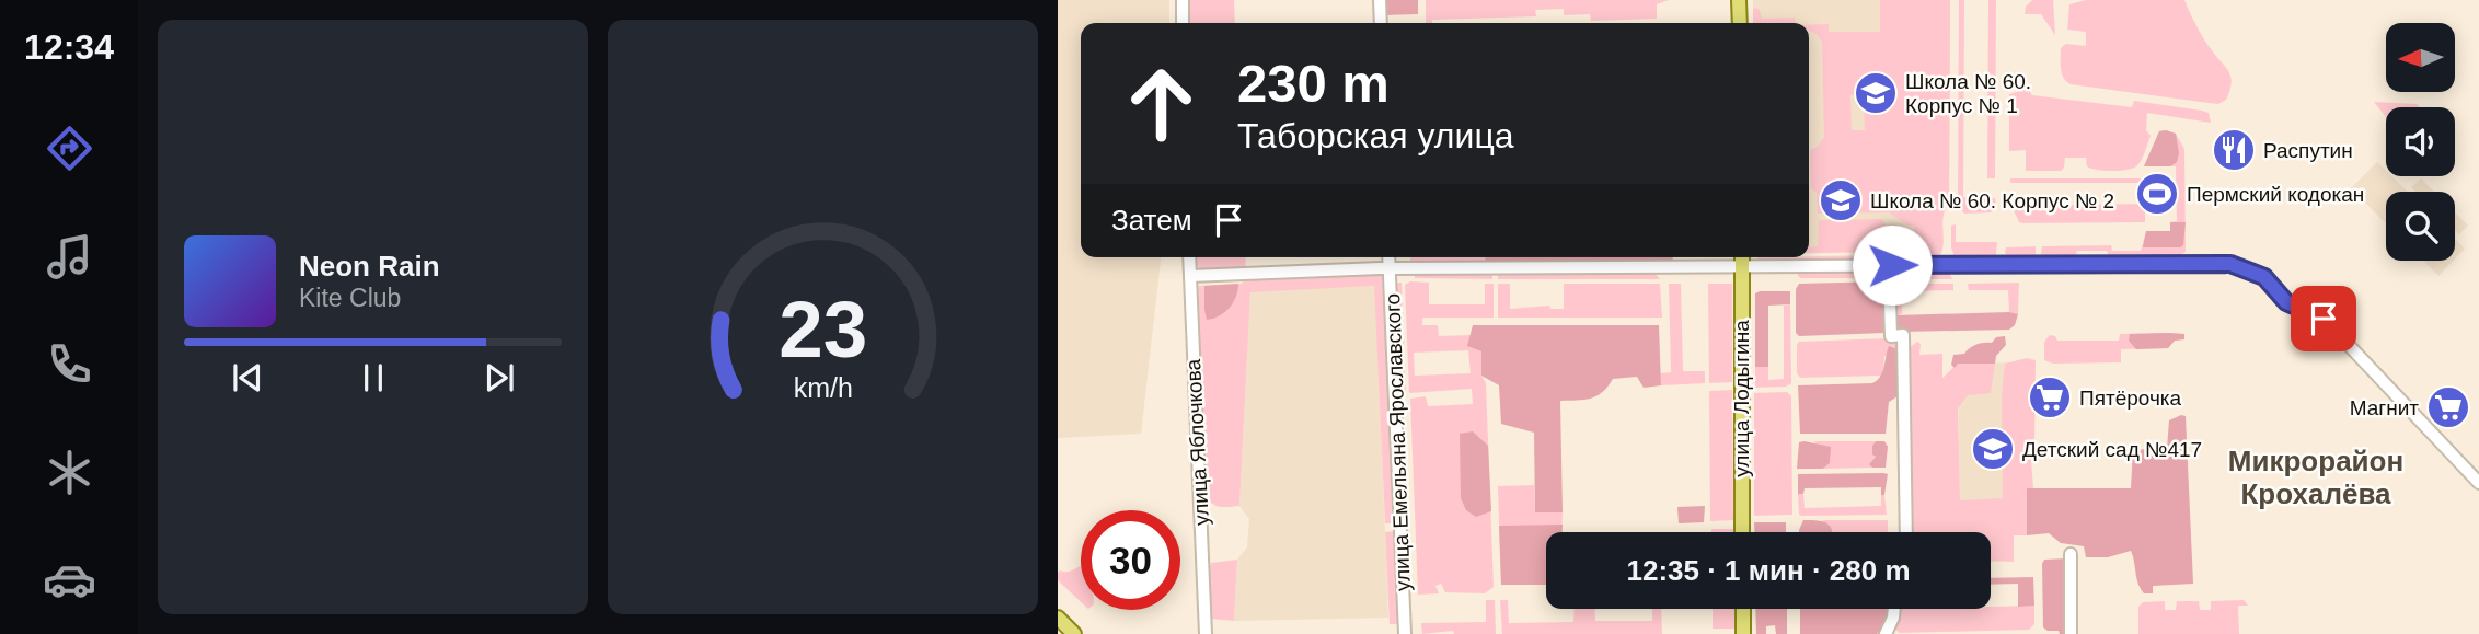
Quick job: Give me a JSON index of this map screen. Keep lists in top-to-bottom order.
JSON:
{
  "streets": {
    "main road": ["улица Лодыгина"],
    "street": ["улица Яблочкова", "улица Емельяна Ярославского"]
  },
  "districts": ["Микрорайон Крохалёва"],
  "places": {
    "school or university": ["Школа № 60. Корпус № 1", "Школа № 60. Корпус № 2", "Детский сад №417"],
    "restaurant": ["Распутин"],
    "sports": ["Пермский кодокан"],
    "supermarket": ["Пятёрочка", "Магнит"]
  },
  "north": "left",
  "page": {
    "tabs": "12:34",
    "turn": ["230 m", "Таборская улица"],
    "then": "Затем",
    "song": ["Neon Rain", "Kite Club"],
    "limit": "30",
    "trip": "12:35 · 1 мин · 280 m",
    "gauge": ["23", "km/h"]
  }
}
